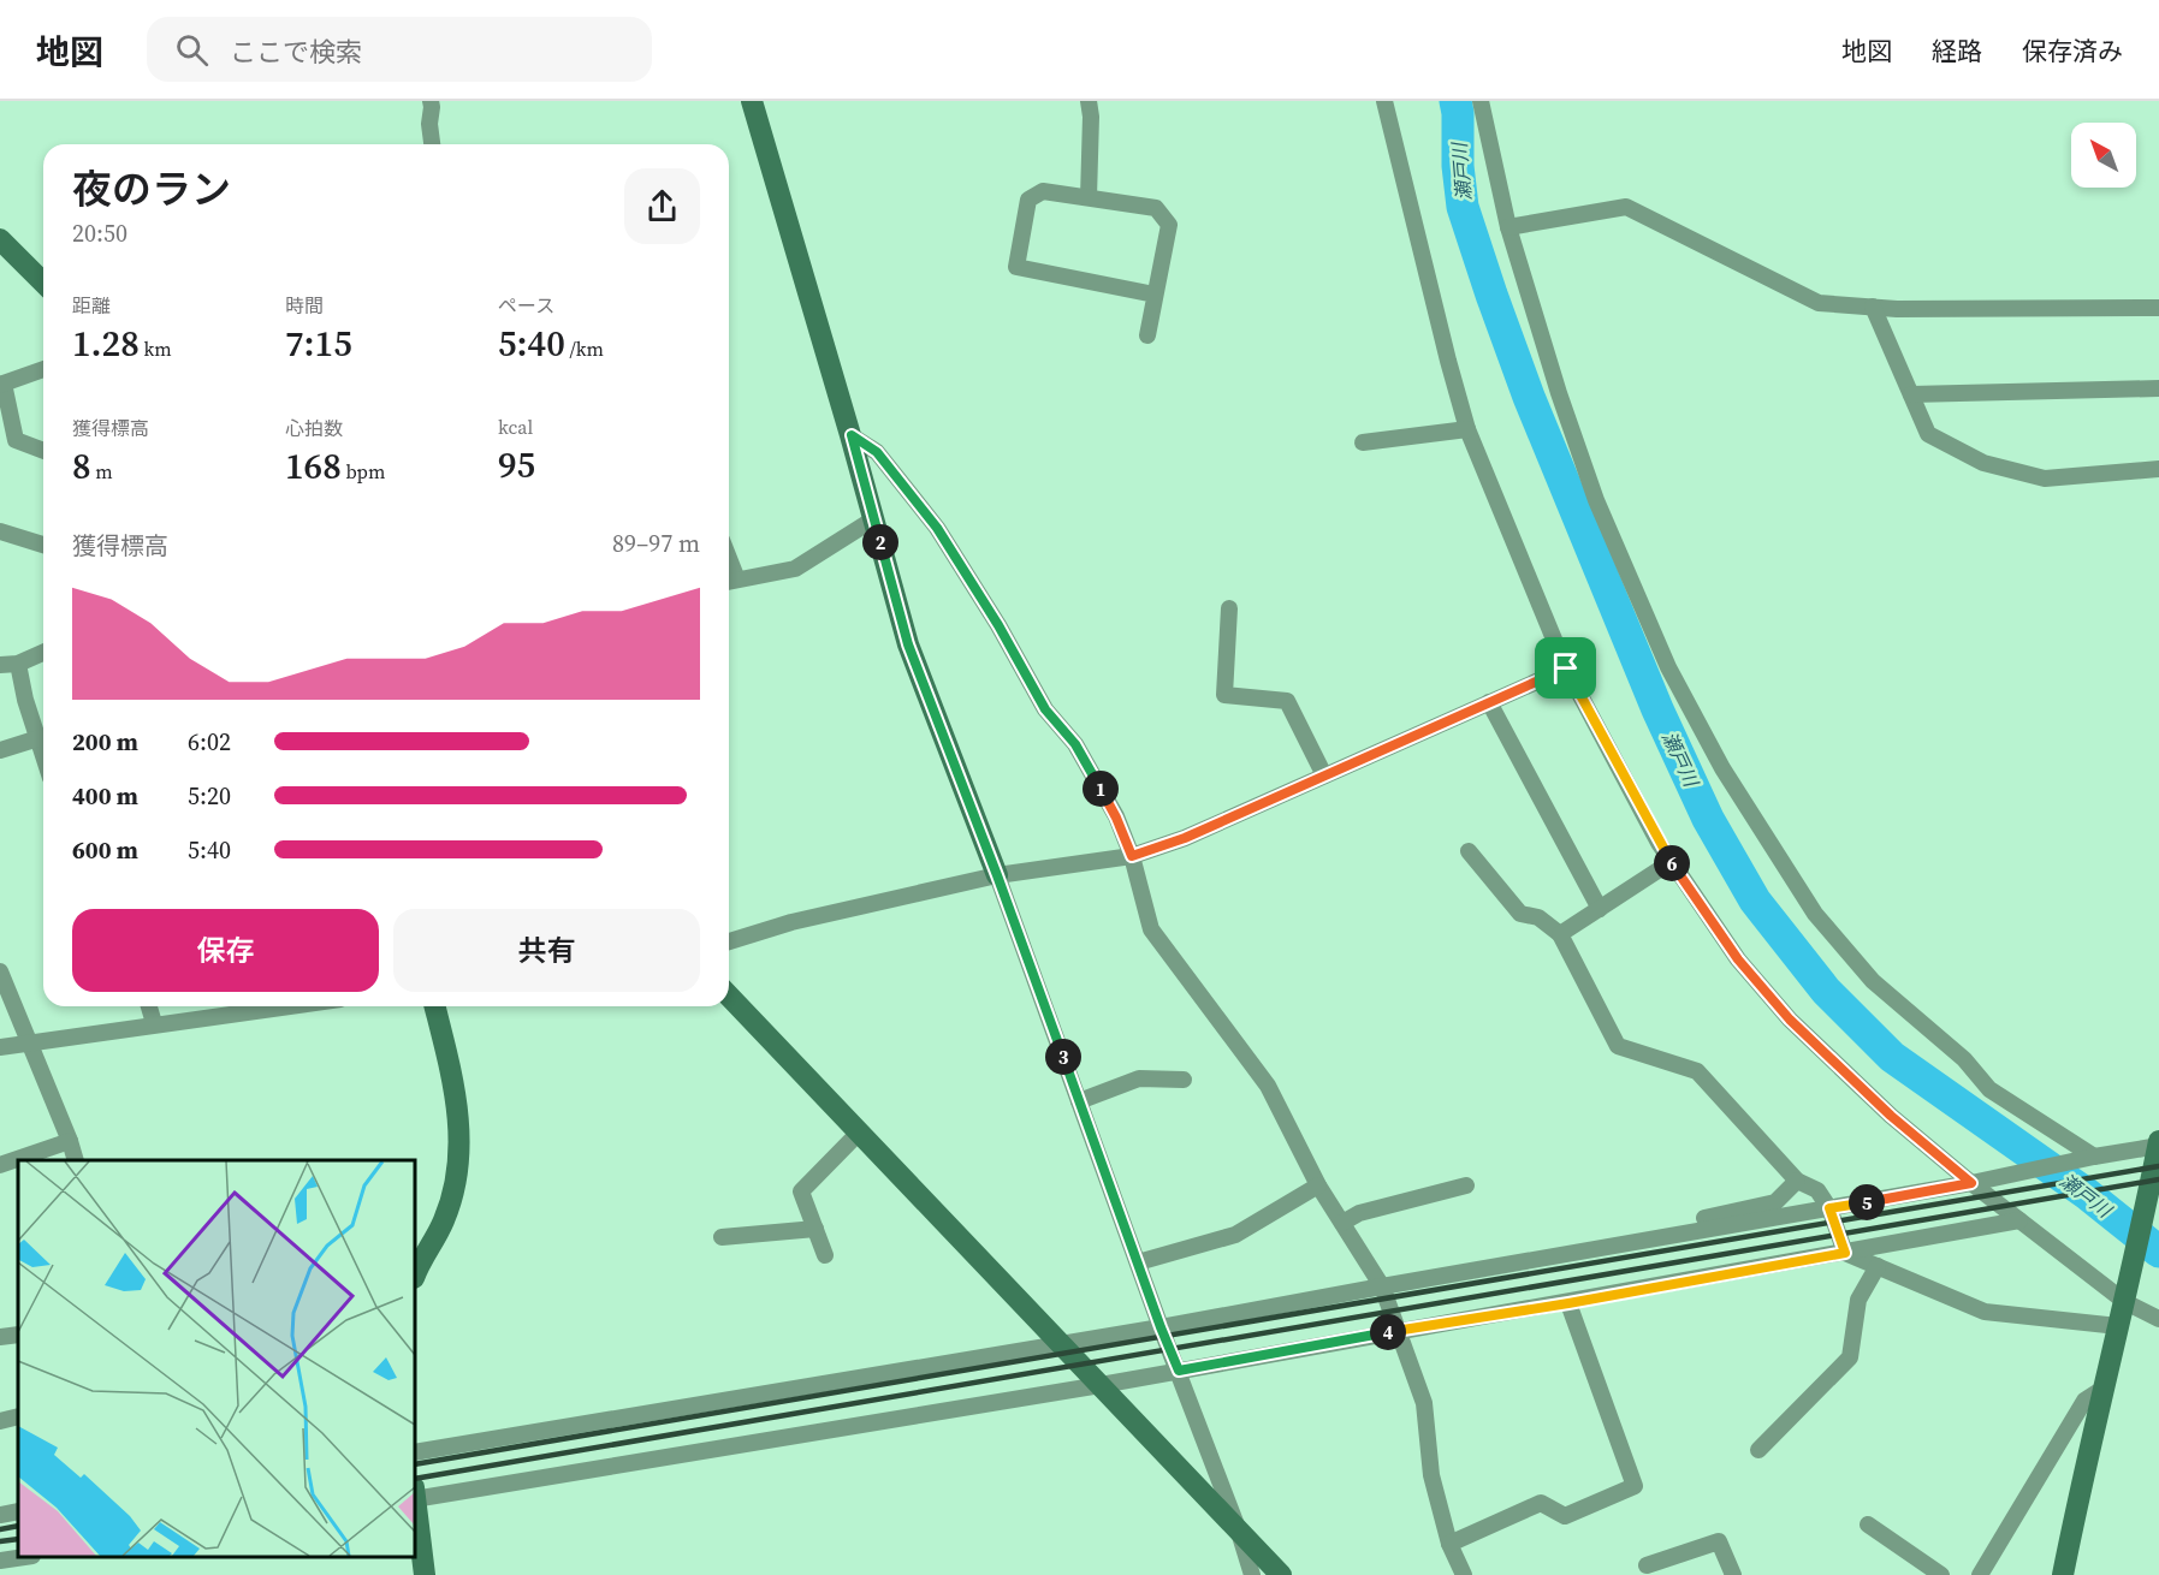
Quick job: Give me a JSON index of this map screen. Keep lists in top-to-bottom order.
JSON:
{
  "water": ["瀬戸川"],
  "north": "top left",
  "page": {
    "header": "地図",
    "search": "ここで検索",
    "nav": ["地図", "経路", "保存済み"],
    "heading": ["夜のラン", "20:50"],
    "stats": [
      ["距離", "1.28 km"],
      ["時間", "7:15"],
      ["ペース", "5:40 /km"],
      ["獲得標高", "8 m"],
      ["心拍数", "168 bpm"],
      ["kcal", "95"]
    ],
    "chart": ["獲得標高", "89–97 m"],
    "pins": [
      "2",
      "1",
      "6",
      "3",
      "5",
      "4"
    ],
    "list": [
      {
        "name": "200 m",
        "note": "6:02"
      },
      {
        "name": "400 m",
        "note": "5:20"
      },
      {
        "name": "600 m",
        "note": "5:40"
      }
    ],
    "buttons": ["保存", "共有"]
  }
}
